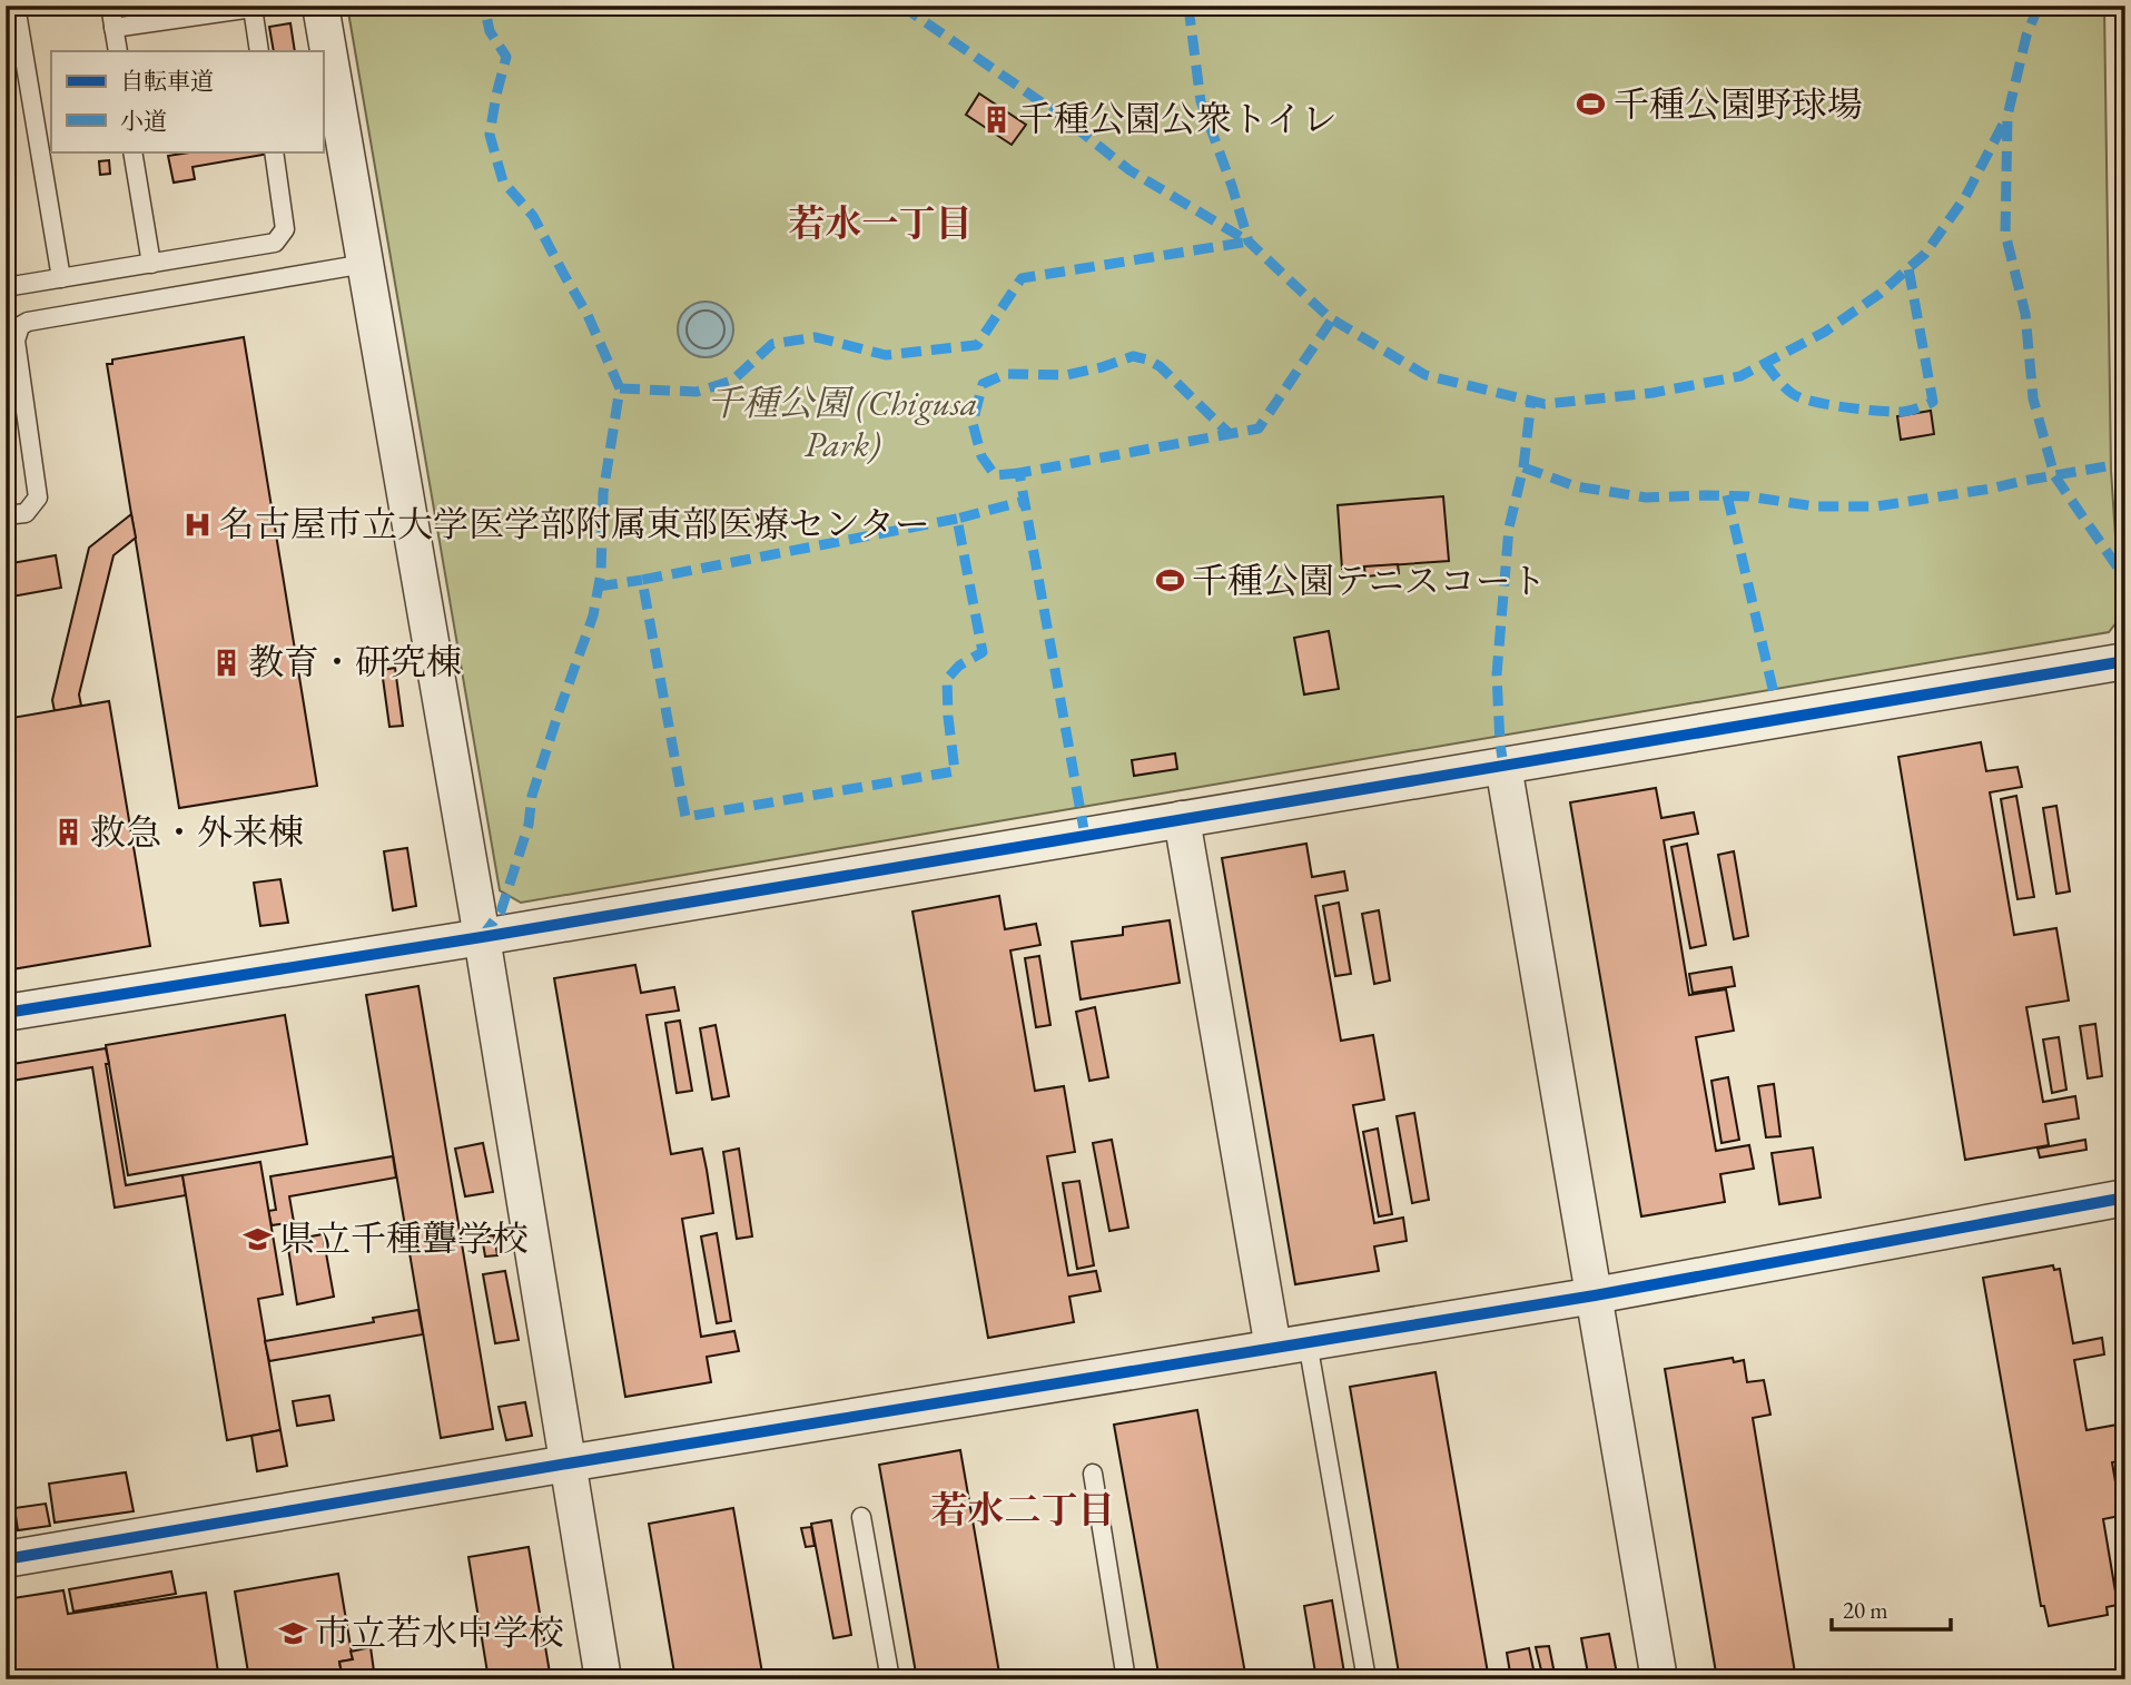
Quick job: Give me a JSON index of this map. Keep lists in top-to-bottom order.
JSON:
{
  "districts": ["若水一丁目", "若水二丁目"],
  "parks": ["千種公園 (Chigusa Park)"],
  "places": {
    "sports": ["千種公園野球場", "千種公園テニスコート"],
    "building": ["千種公園公衆トイレ", "教育・研究棟", "救急・外来棟"],
    "hospital": ["名古屋市立大学医学部附属東部医療センター"],
    "school or university": ["県立千種聾学校", "市立若水中学校"]
  },
  "legend": ["自転車道", "小道"],
  "scale_bar": "20 m"
}
